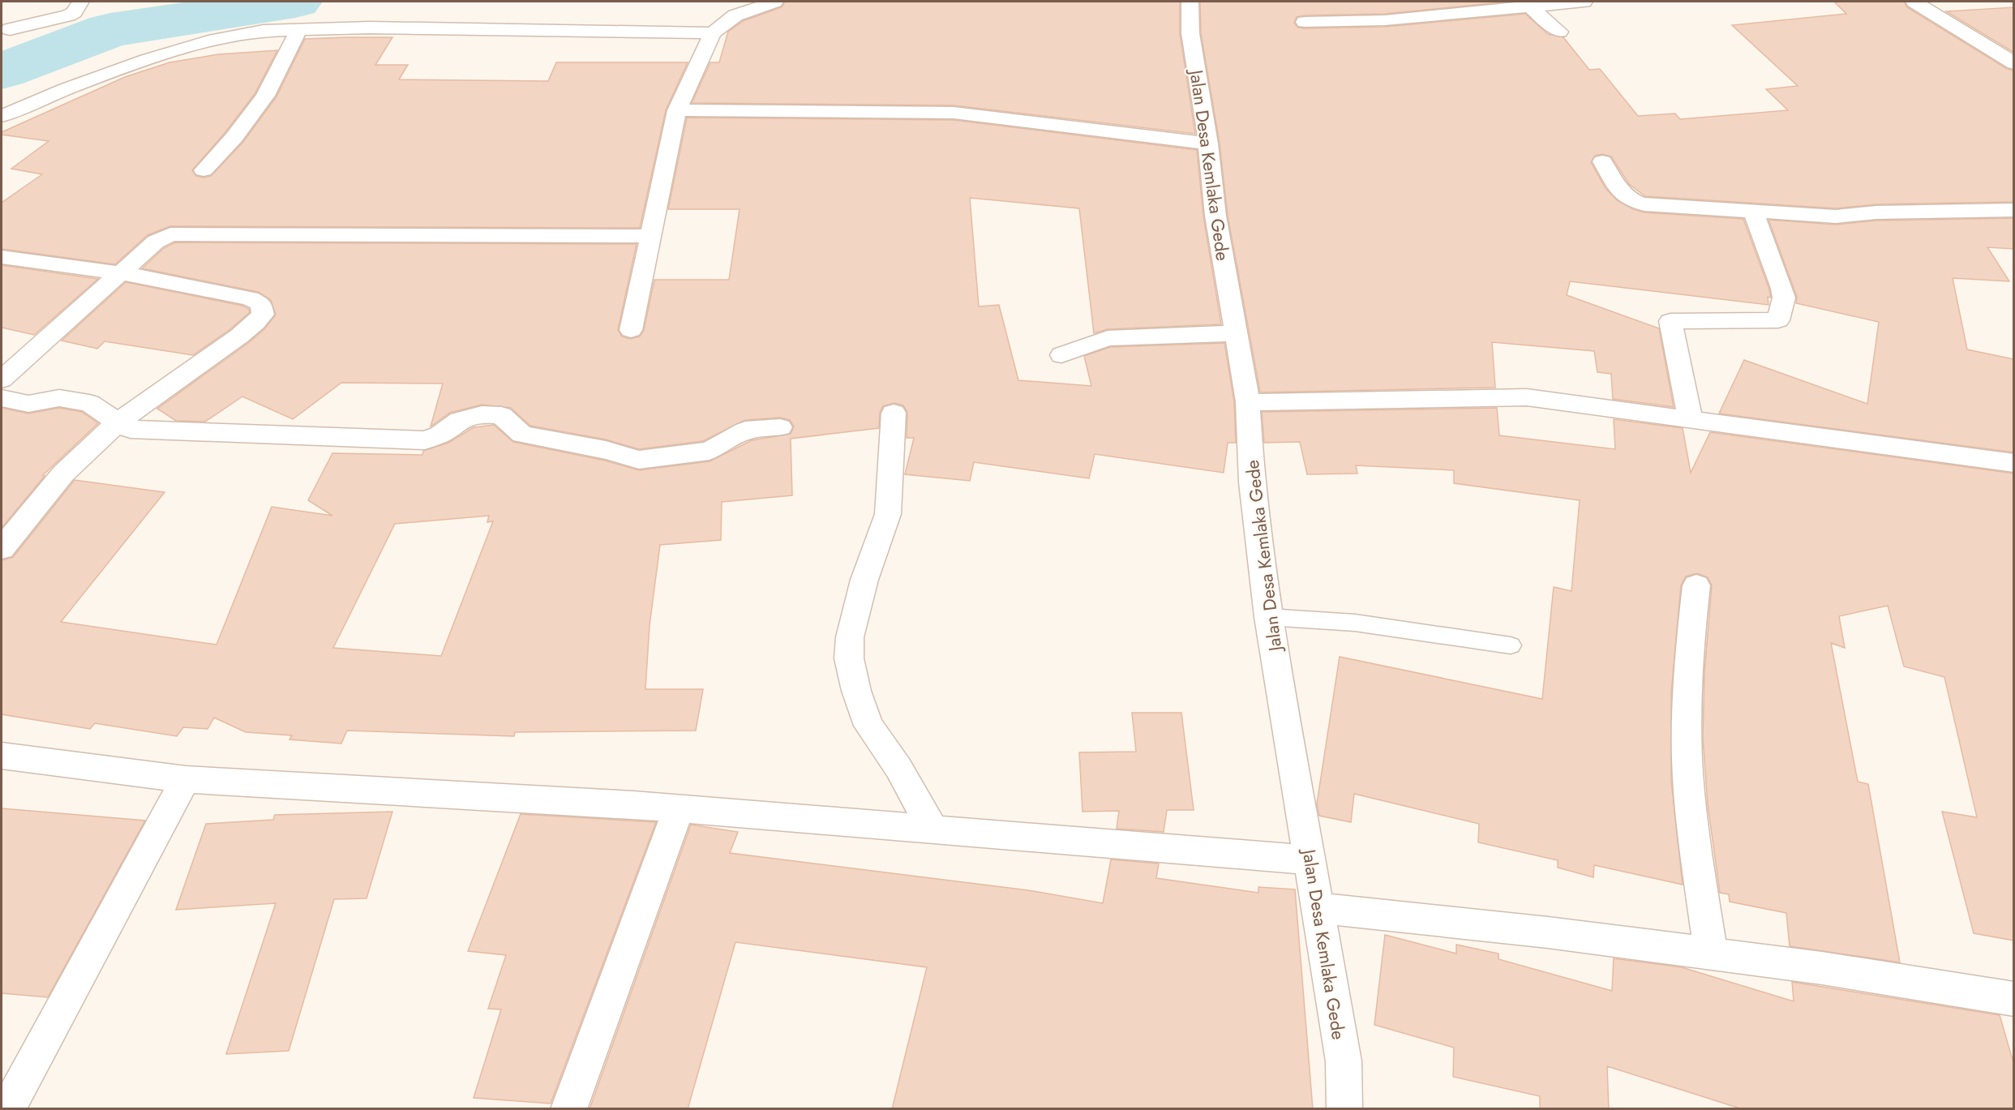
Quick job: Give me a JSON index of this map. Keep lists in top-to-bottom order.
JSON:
{
  "streets": {
    "street": ["Jalan Desa Kemlaka Gede"]
  }
}
